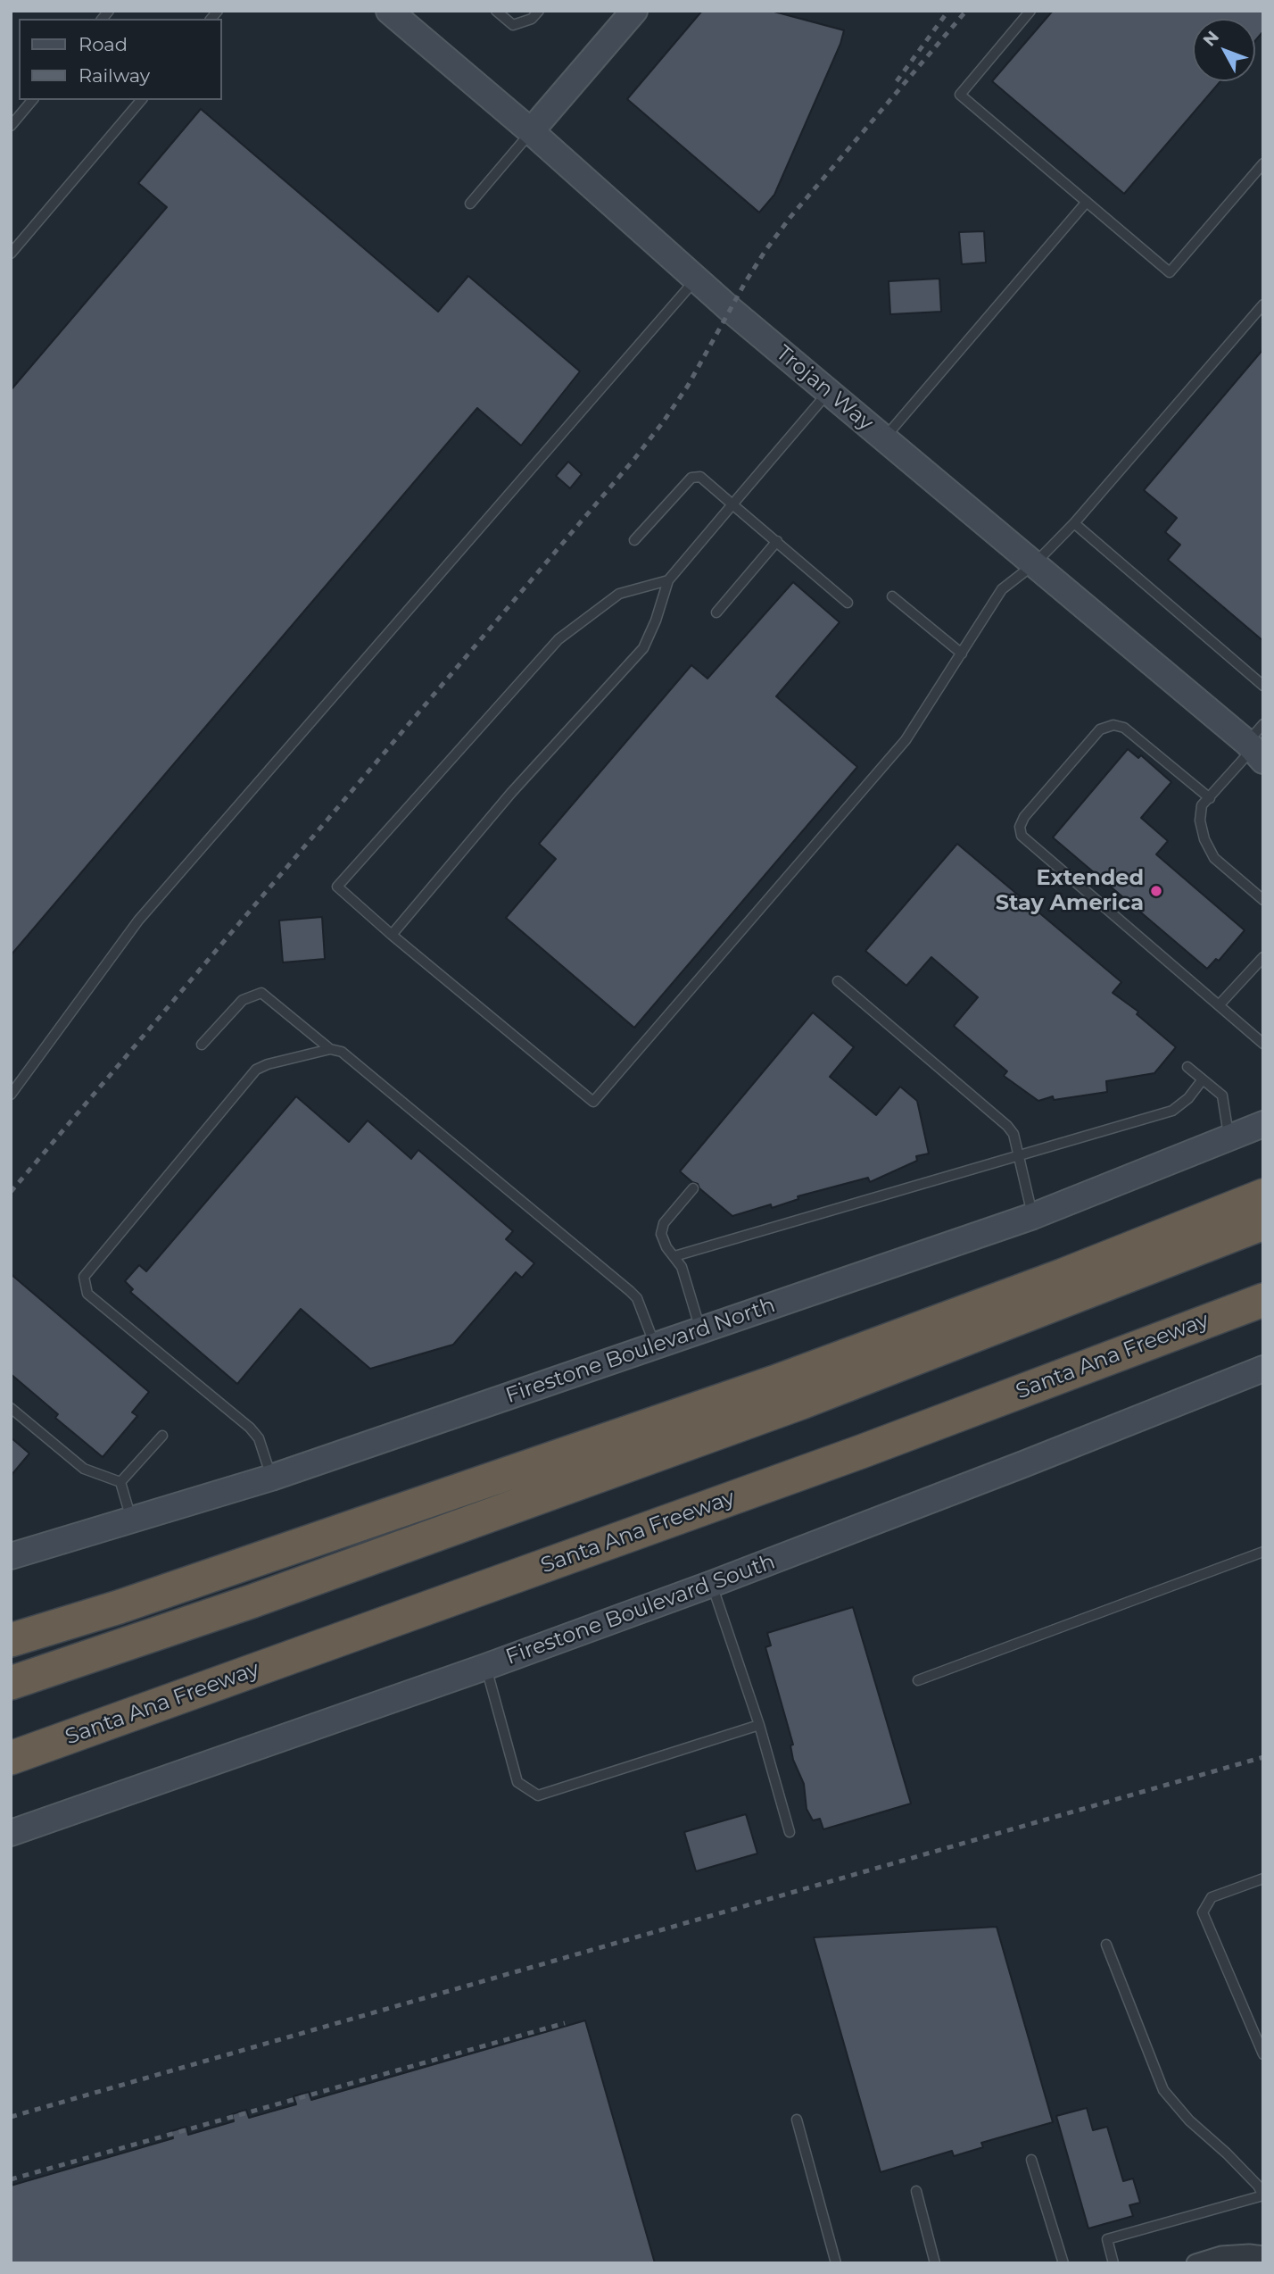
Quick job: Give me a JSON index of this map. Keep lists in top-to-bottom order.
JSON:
{
  "streets": {
    "highway": ["Santa Ana Freeway"],
    "street": ["Trojan Way", "Firestone Boulevard North", "Firestone Boulevard South"]
  },
  "places": ["Extended Stay America"],
  "legend": ["Road", "Railway"],
  "north": "top left"
}
